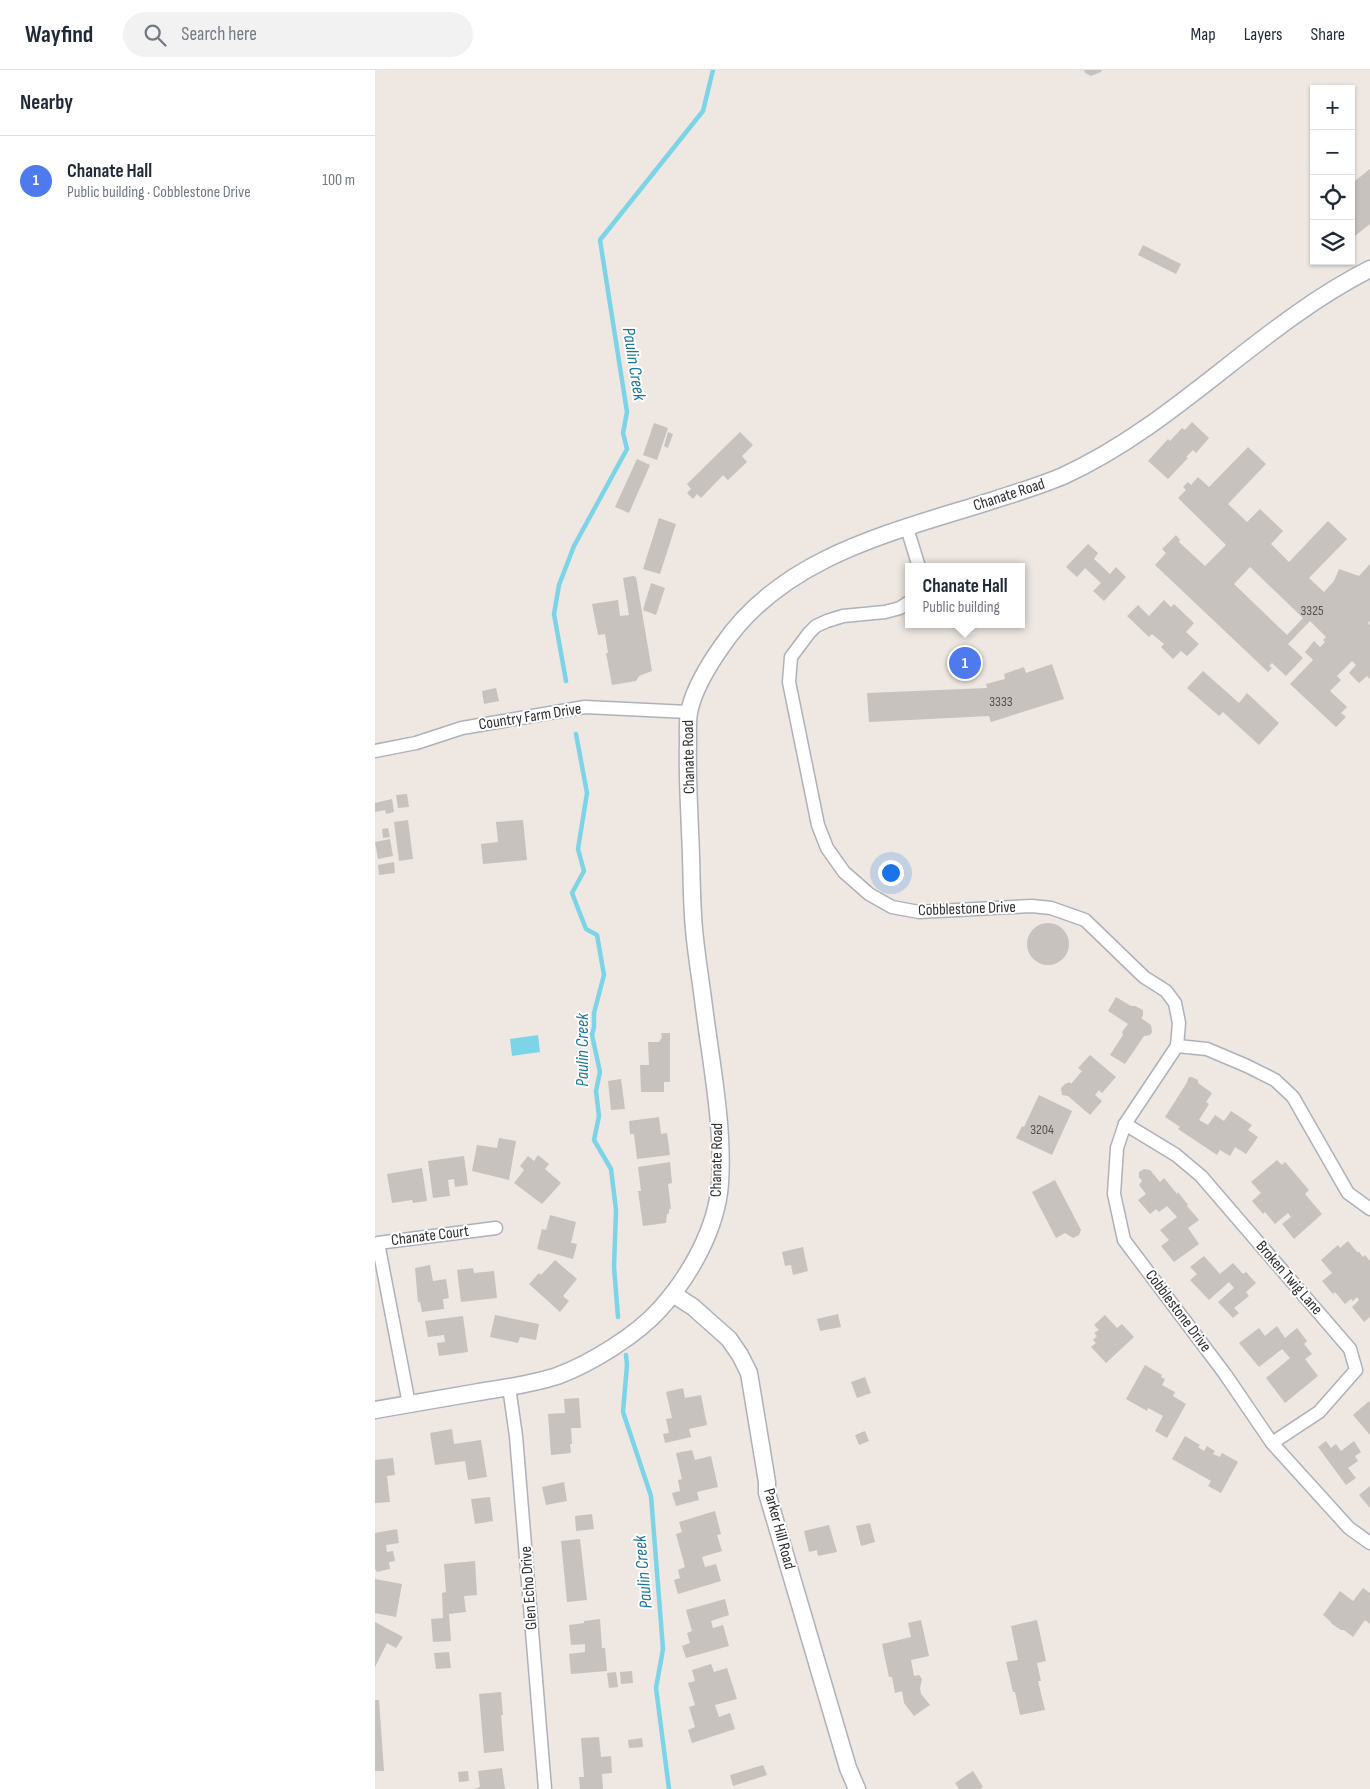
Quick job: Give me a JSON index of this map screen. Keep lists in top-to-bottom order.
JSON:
{
  "streets": {
    "street": [
      "Chanate Road",
      "Country Farm Drive",
      "Cobblestone Drive",
      "Chanate Court",
      "Broken Twig Lane",
      "Parker Hill Road",
      "Glen Echo Drive"
    ]
  },
  "crossings": [
    ["Chanate Road", "Country Farm Drive"],
    ["Chanate Road", "Chanate Court"],
    ["Chanate Road", "Parker Hill Road"],
    ["Chanate Road", "Glen Echo Drive"],
    ["Cobblestone Drive", "Broken Twig Lane"]
  ],
  "water": ["Paulin Creek"],
  "house_numbers": ["3325", "3333", "3204"],
  "page": {
    "header": "Wayfind",
    "search": "Search here",
    "nav": ["Map", "Layers", "Share"],
    "heading": "Nearby",
    "map_buttons": ["+", "−"],
    "list": [
      {
        "mark": "1",
        "name": "Chanate Hall",
        "note": "Public building · Cobblestone Drive",
        "value": "100 m"
      }
    ],
    "popup": ["Chanate Hall", "Public building"],
    "pins": "1"
  }
}
